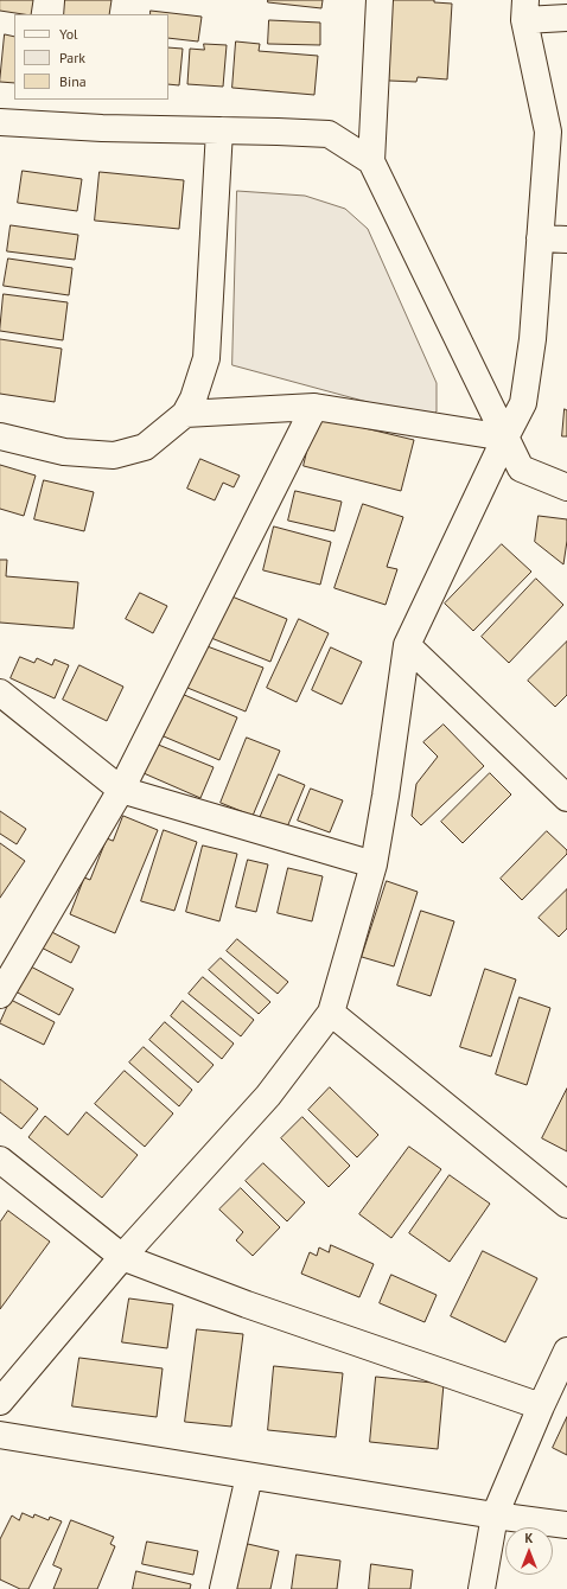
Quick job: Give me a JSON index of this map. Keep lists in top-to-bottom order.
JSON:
{
  "legend": ["Yol", "Park", "Bina"],
  "north": "top"
}
